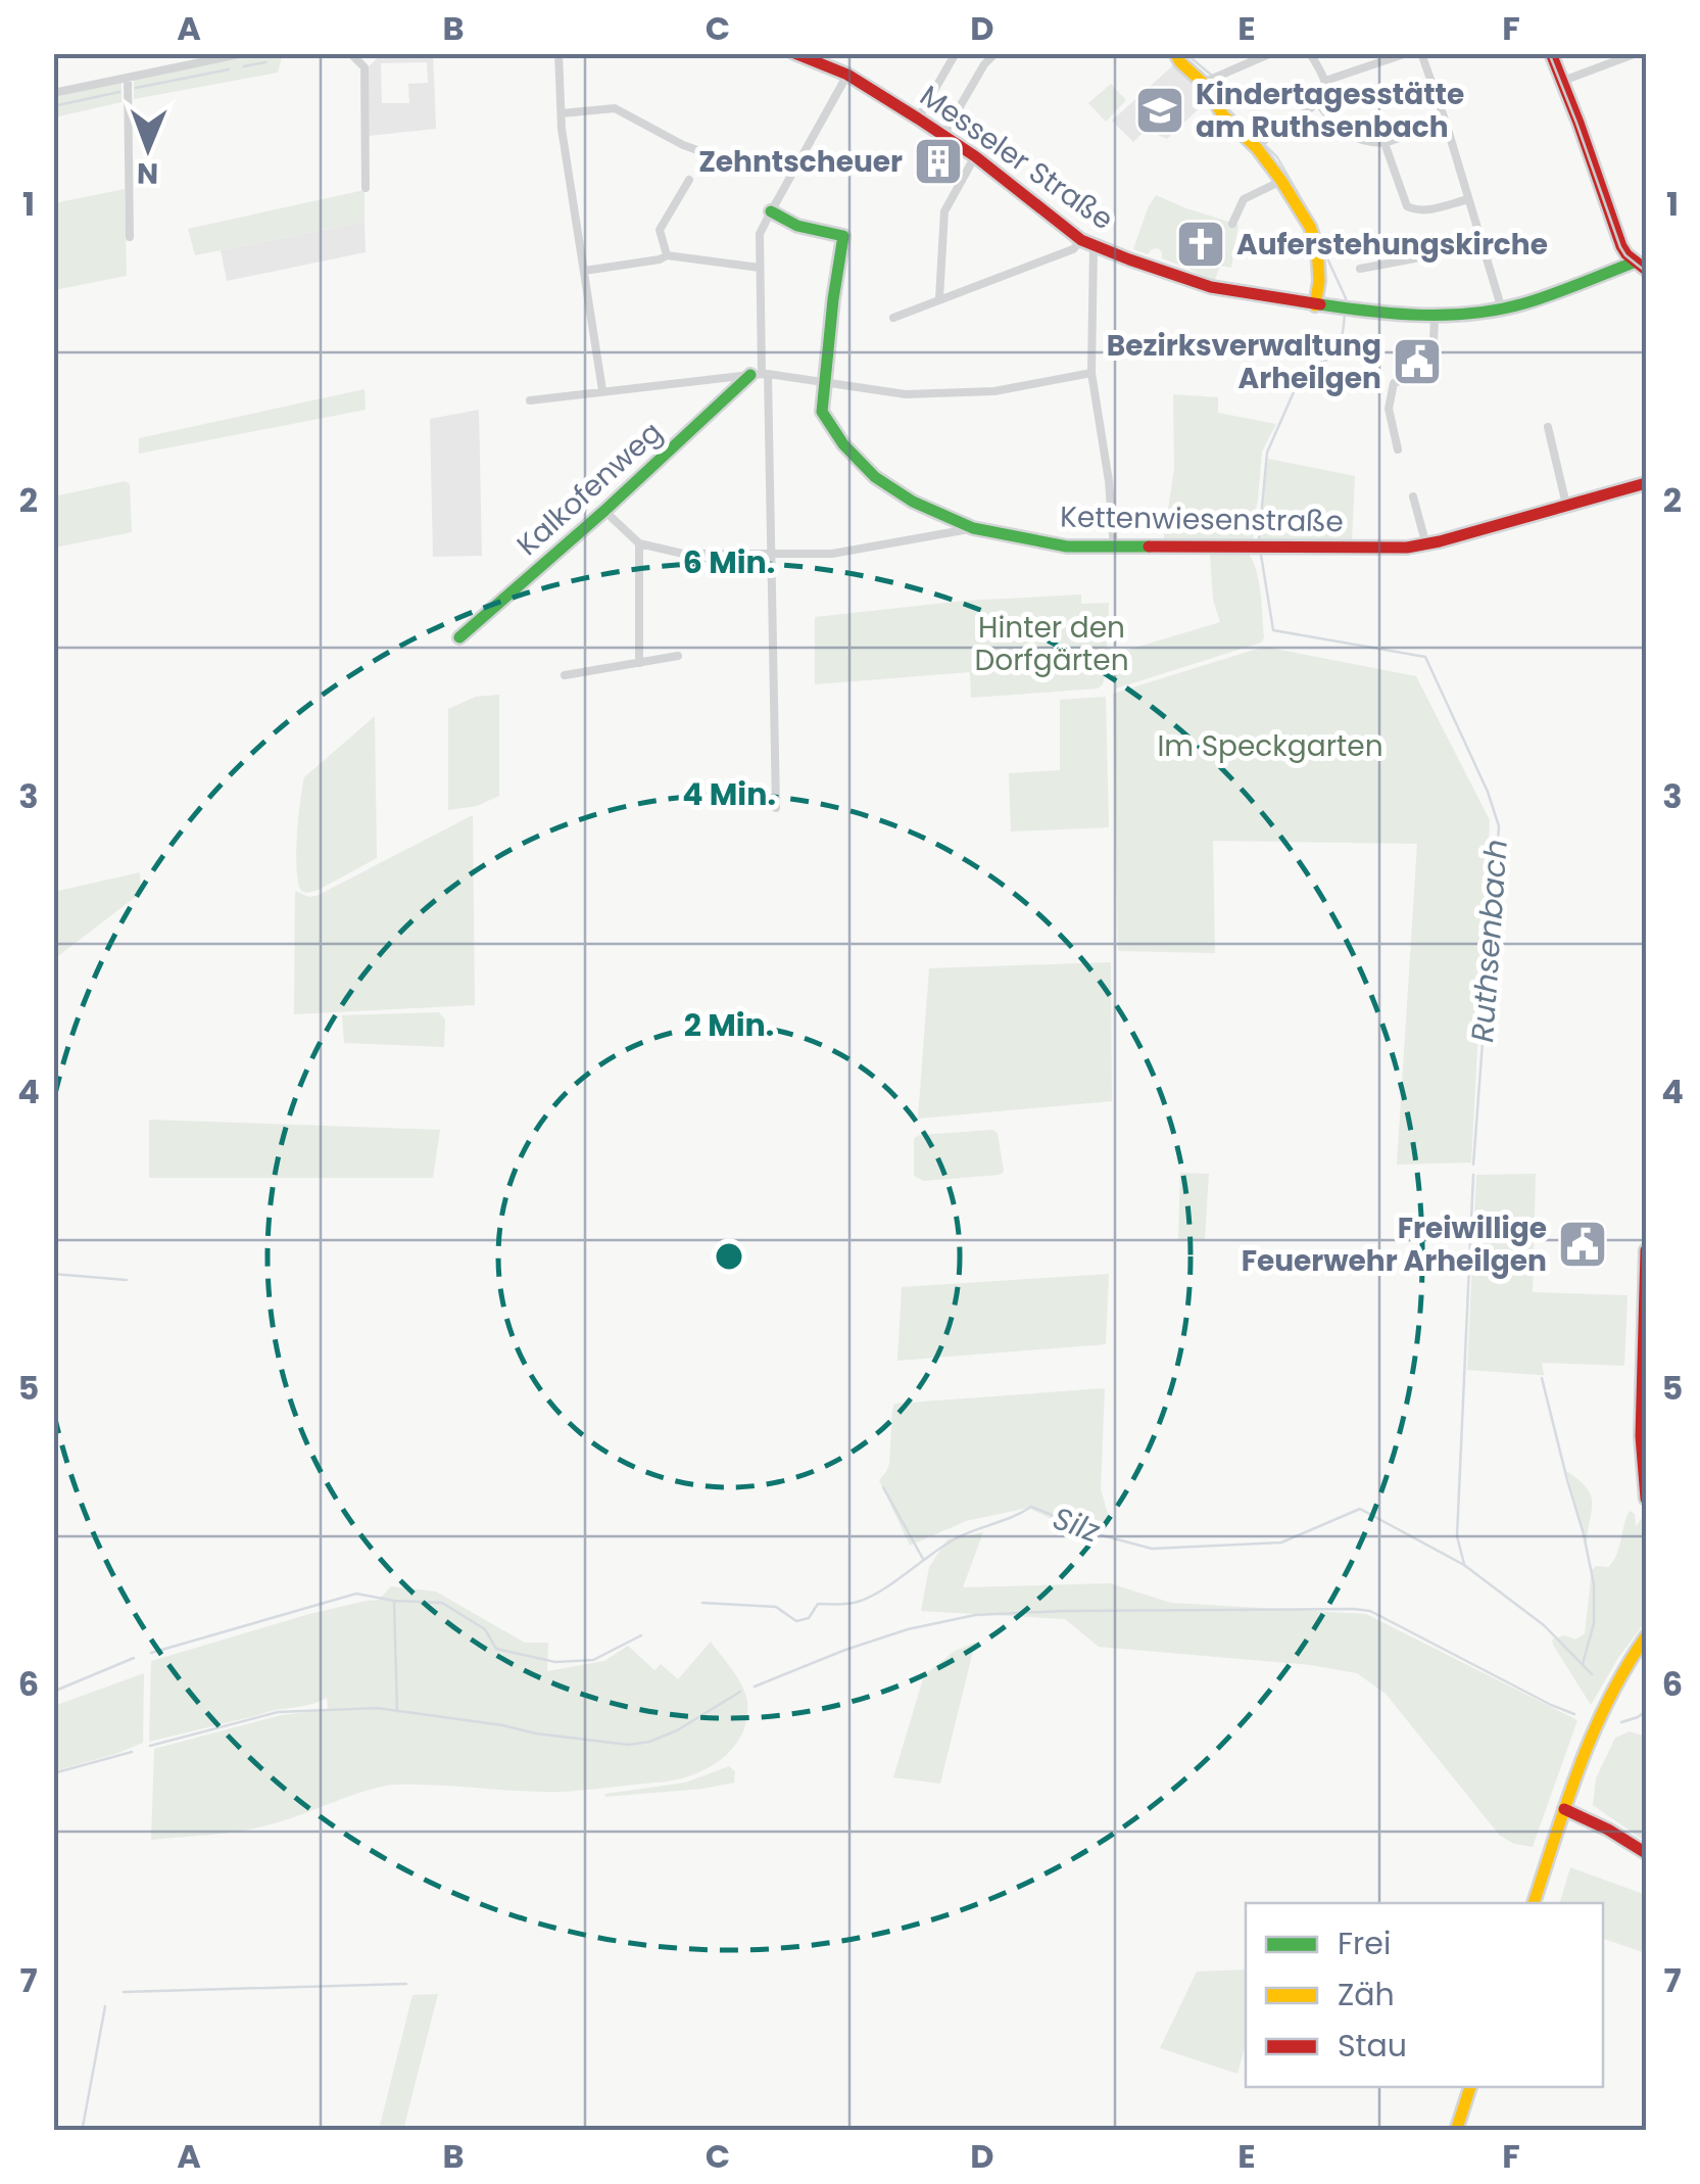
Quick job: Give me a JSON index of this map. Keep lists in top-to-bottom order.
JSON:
{
  "streets": {
    "street": ["Messeler Straße", "Kalkofenweg", "Kettenwiesenstraße"]
  },
  "water": ["Ruthsenbach", "Silz"],
  "parks": ["Hinter den Dorfgärten", "Im Speckgarten"],
  "places": {
    "school or university": ["Kindertagesstätte am Ruthsenbach"],
    "building": ["Zehntscheuer"],
    "church": ["Auferstehungskirche"],
    "public building": ["Bezirksverwaltung Arheilgen", "Freiwillige Feuerwehr Arheilgen"]
  },
  "legend": ["Frei", "Zäh", "Stau"],
  "north": "bottom",
  "grid": {
    "columns": [
      "A",
      "B",
      "C",
      "D",
      "E",
      "F"
    ],
    "rows": [
      "1",
      "2",
      "3",
      "4",
      "5",
      "6",
      "7"
    ]
  },
  "rings": ["6 Min.", "4 Min.", "2 Min."]
}
